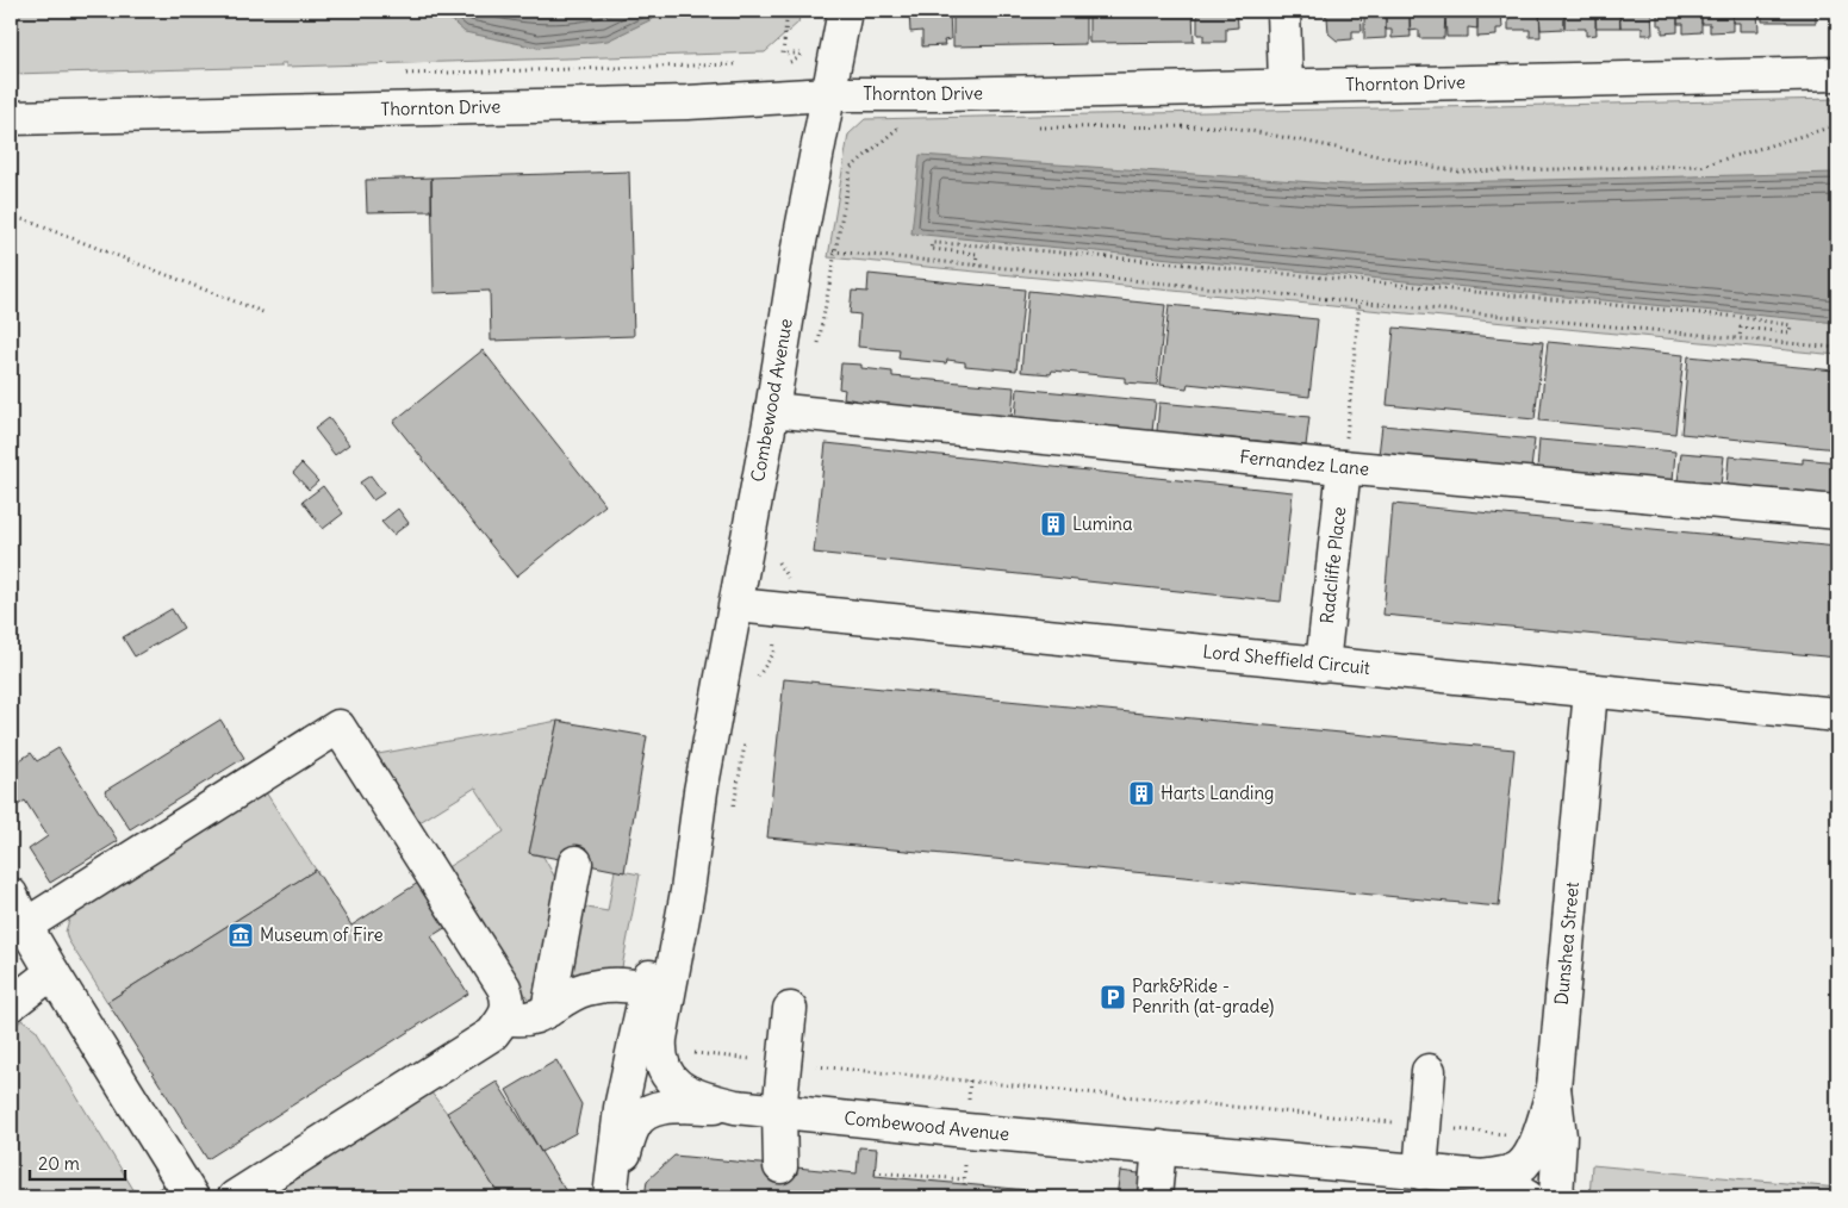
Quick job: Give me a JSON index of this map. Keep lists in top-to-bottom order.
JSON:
{
  "streets": {
    "street": [
      "Thornton Drive",
      "Combewood Avenue",
      "Fernandez Lane",
      "Radcliffe Place",
      "Lord Sheffield Circuit",
      "Dunshea Street"
    ]
  },
  "crossings": [
    ["Thornton Drive", "Combewood Avenue"],
    ["Combewood Avenue", "Fernandez Lane"],
    ["Combewood Avenue", "Lord Sheffield Circuit"],
    ["Combewood Avenue", "Dunshea Street"],
    ["Fernandez Lane", "Radcliffe Place"],
    ["Radcliffe Place", "Lord Sheffield Circuit"],
    ["Lord Sheffield Circuit", "Dunshea Street"]
  ],
  "places": {
    "building": ["Lumina", "Harts Landing"],
    "museum": ["Museum of Fire"],
    "parking": ["Park&Ride - Penrith (at-grade)"]
  },
  "scale_bar": "20 m"
}
